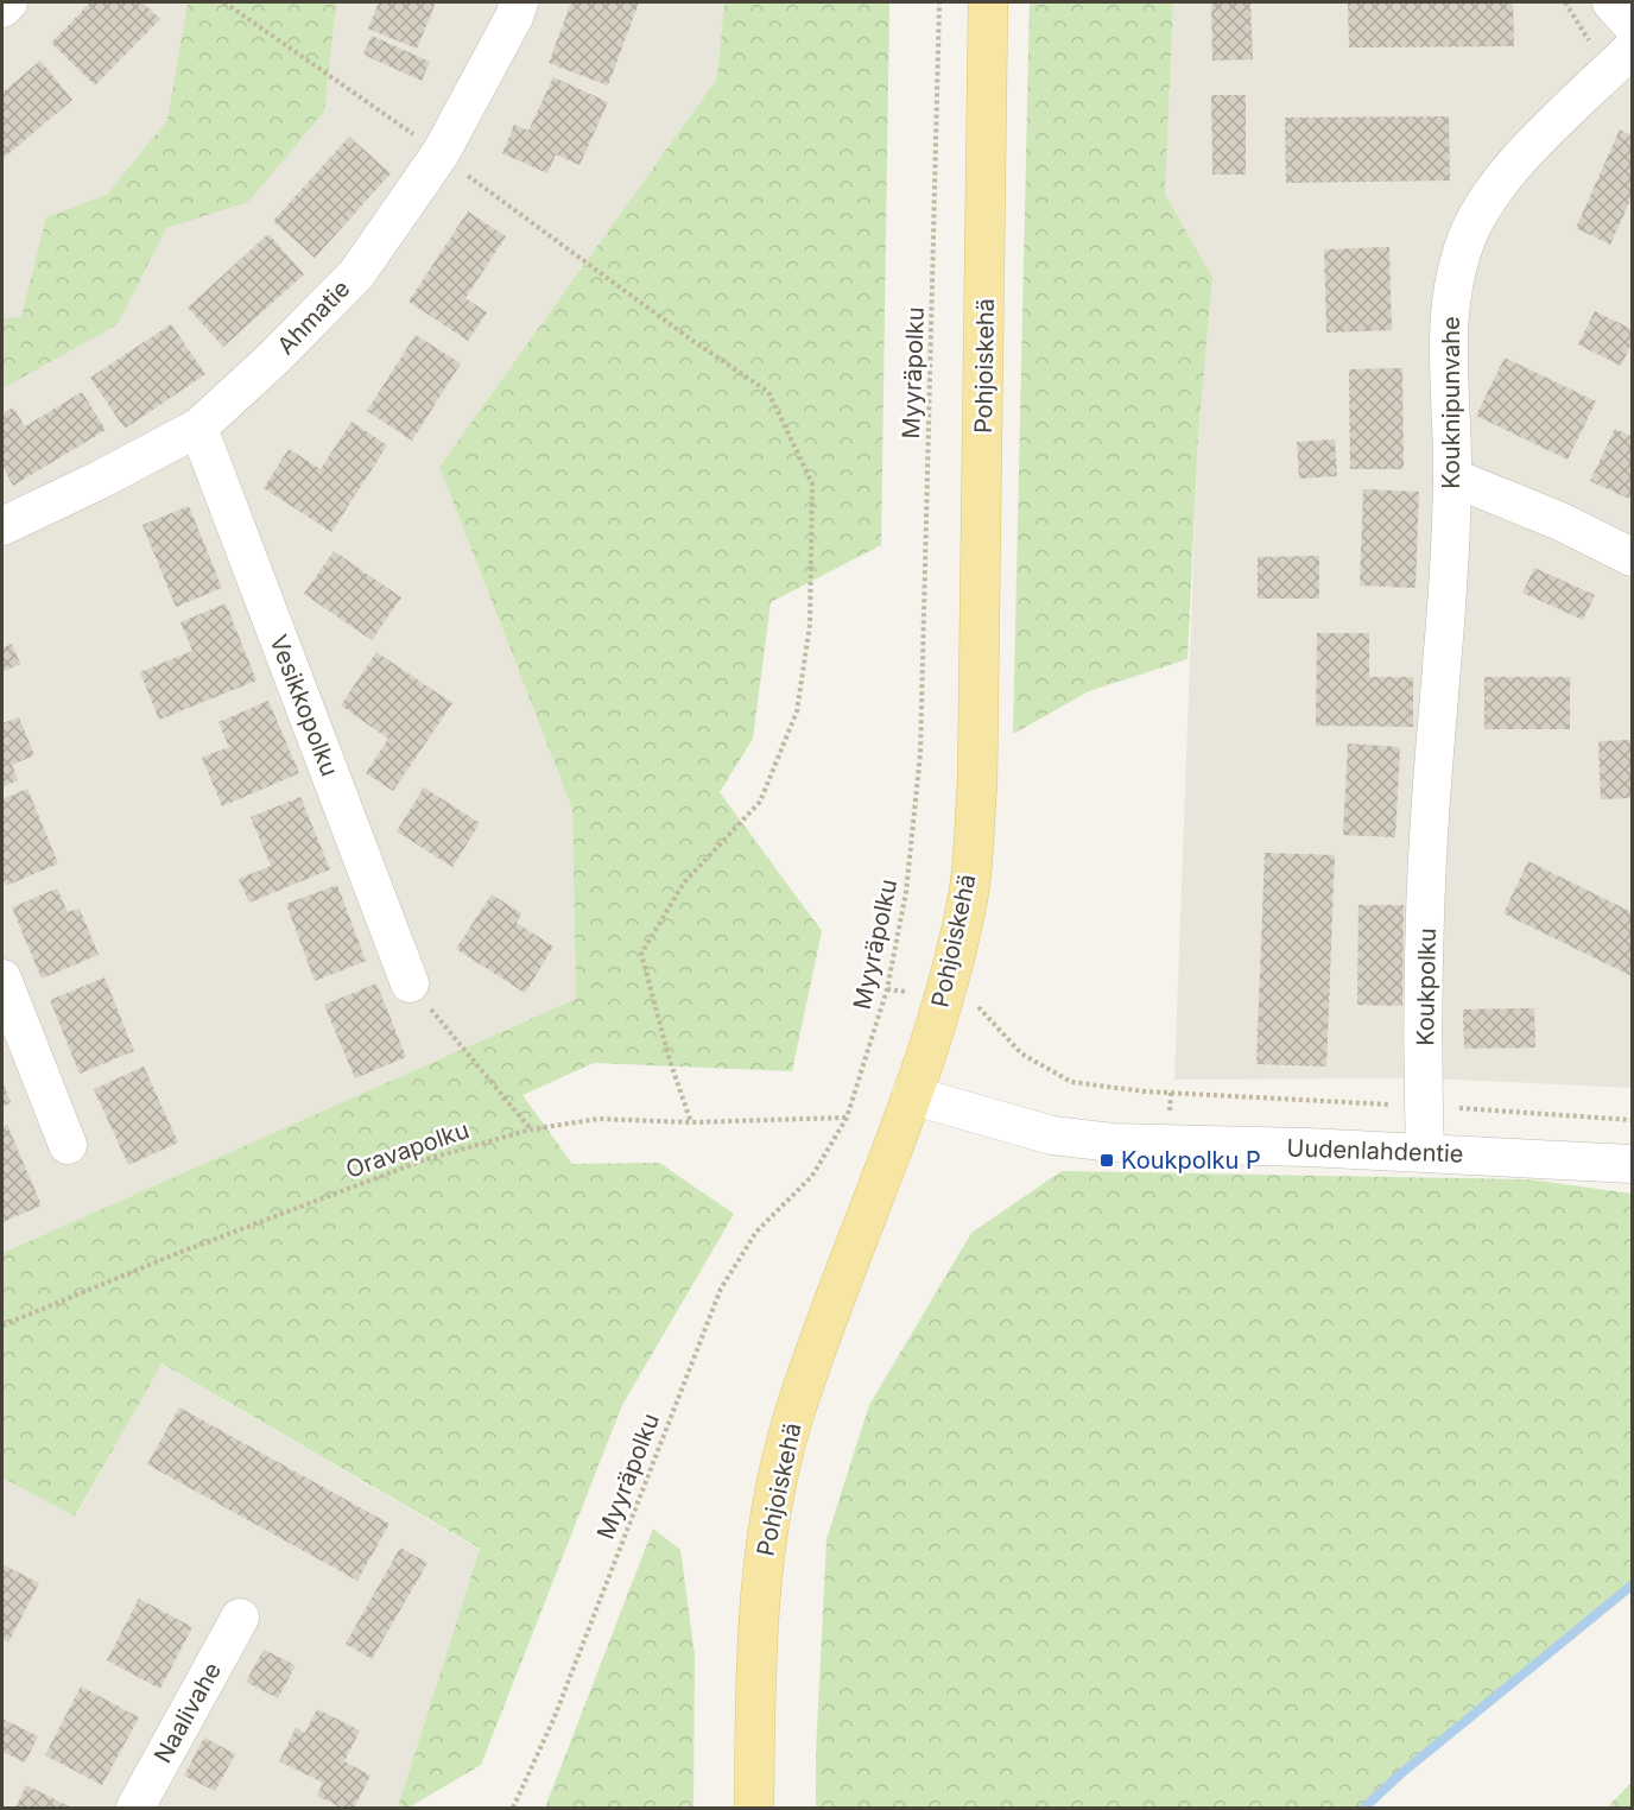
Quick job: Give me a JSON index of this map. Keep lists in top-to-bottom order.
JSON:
{
  "streets": {
    "main road": ["Pohjoiskehä"],
    "street": [
      "Ahmatie",
      "Kouknipunvahe",
      "Vesikkopolku",
      "Koukpolku",
      "Uudenlahdentie",
      "Naalivahe"
    ],
    "path": ["Myyräpolku", "Oravapolku"]
  },
  "crossings": [
    ["Ahmatie", "Vesikkopolku"],
    ["Pohjoiskehä", "Uudenlahdentie"],
    ["Myyräpolku", "Oravapolku"],
    ["Kouknipunvahe", "Koukpolku"],
    ["Koukpolku", "Uudenlahdentie"]
  ],
  "places": {
    "transit": ["Koukpolku P"]
  }
}
